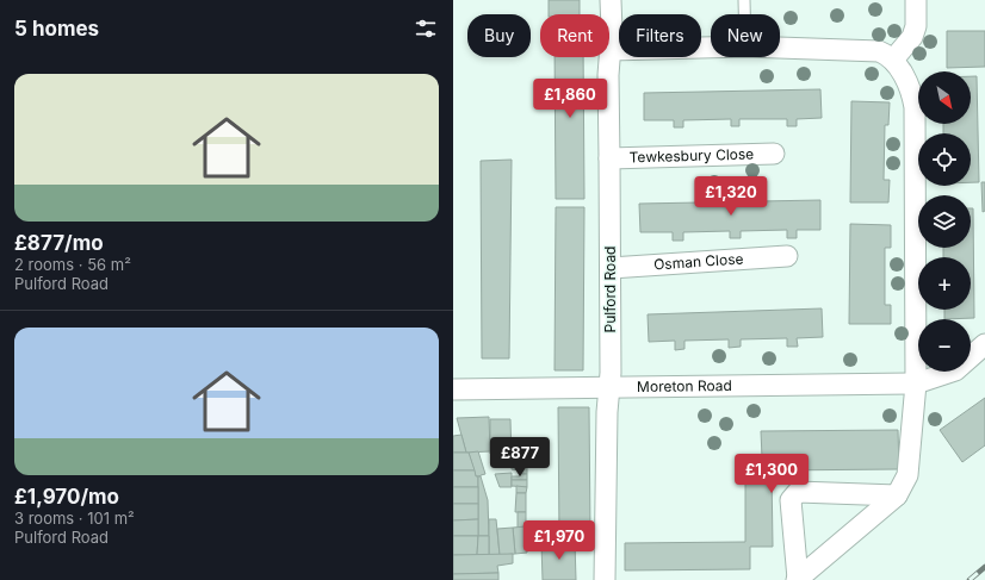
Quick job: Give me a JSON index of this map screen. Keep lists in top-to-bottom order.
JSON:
{
  "streets": {
    "street": [
      "Tewkesbury Close",
      "Osman Close",
      "Pulford Road",
      "Moreton Road"
    ]
  },
  "crossings": [
    ["Tewkesbury Close", "Pulford Road"],
    ["Osman Close", "Pulford Road"],
    ["Pulford Road", "Moreton Road"]
  ],
  "north": "bottom right",
  "page": {
    "heading": "5 homes",
    "chip": [
      "Buy",
      "Rent",
      "Filters",
      "New"
    ],
    "list": [
      {
        "name": "£877/mo",
        "note": "2 rooms · 56 m² · Pulford Road"
      },
      {
        "name": "£1,970/mo",
        "note": "3 rooms · 101 m² · Pulford Road"
      }
    ],
    "map_buttons": ["+", "−"],
    "price": [
      "£1,860",
      "£1,320",
      "£877",
      "£1,300",
      "£1,970"
    ]
  }
}
